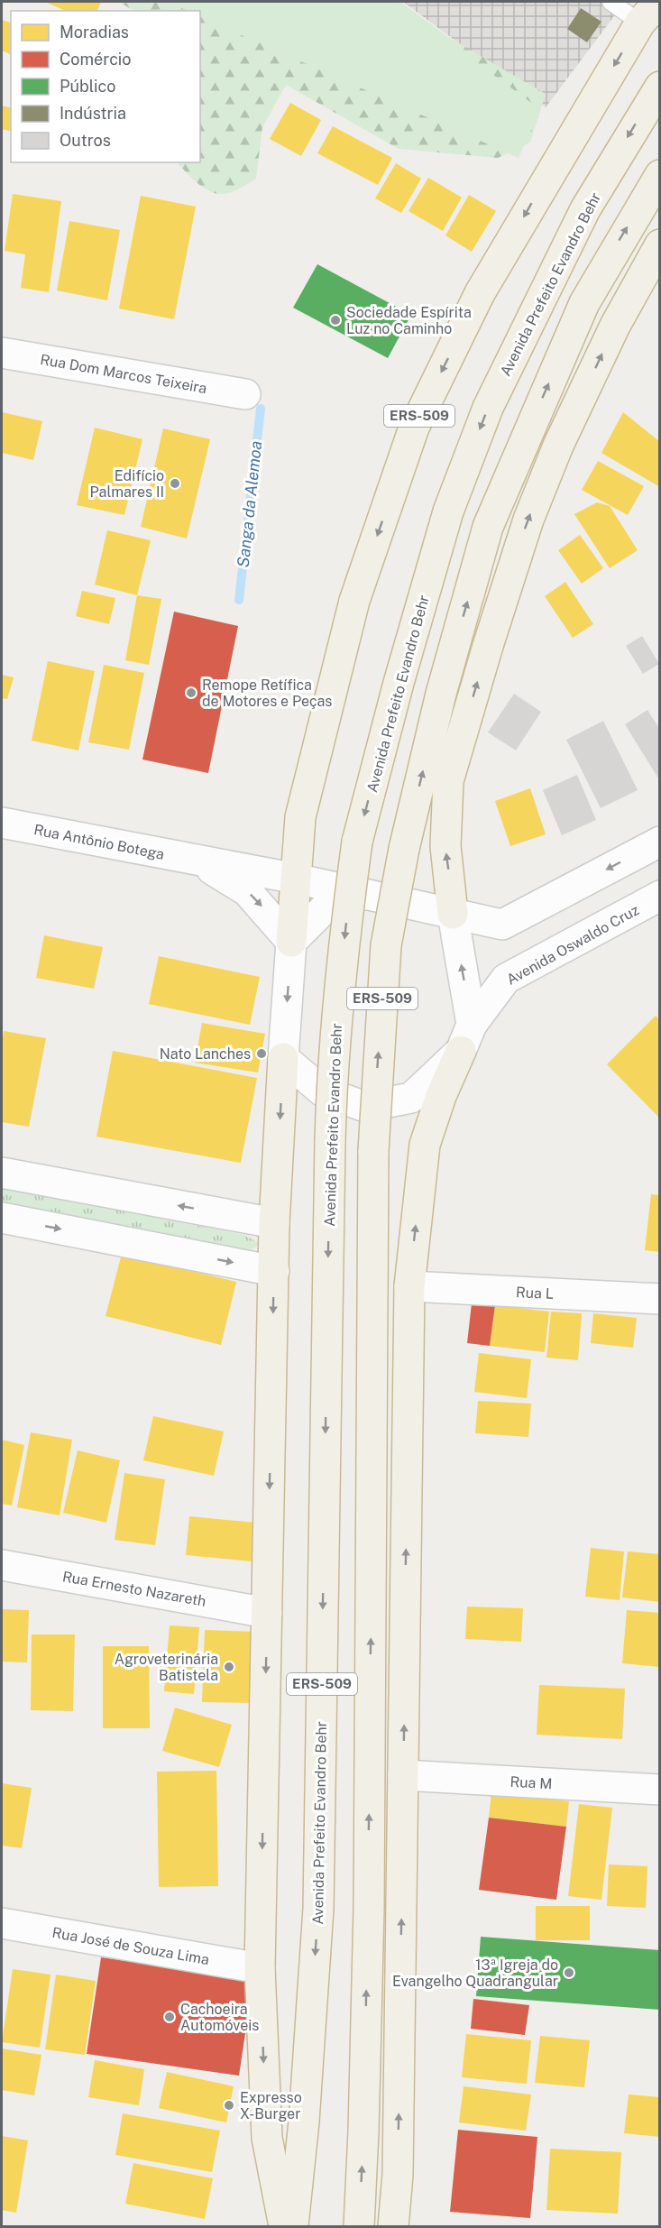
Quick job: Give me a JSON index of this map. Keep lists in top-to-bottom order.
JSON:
{
  "streets": {
    "highway": ["Avenida Prefeito Evandro Behr", "ERS-509"],
    "street": [
      "Rua Dom Marcos Teixeira",
      "Rua Antônio Botega",
      "Avenida Oswaldo Cruz",
      "Rua L",
      "Rua Ernesto Nazareth",
      "Rua M",
      "Rua José de Souza Lima"
    ]
  },
  "crossings": [
    ["ERS-509", "Rua Antônio Botega"],
    ["ERS-509", "Avenida Oswaldo Cruz"],
    ["ERS-509", "Rua Ernesto Nazareth"],
    ["ERS-509", "Rua José de Souza Lima"]
  ],
  "water": ["Sanga da Alemoa"],
  "places": [
    "Sociedade Espírita Luz no Caminho",
    "Edifício Palmares II",
    "Remope Retífica de Motores e Peças",
    "Nato Lanches",
    "Agroveterinária Batistela",
    "13ª Igreja do Evangelho Quadrangular",
    "Cachoeira Automóveis",
    "Expresso X-Burger"
  ],
  "legend": [
    "Moradias",
    "Comércio",
    "Público",
    "Indústria",
    "Outros"
  ]
}
